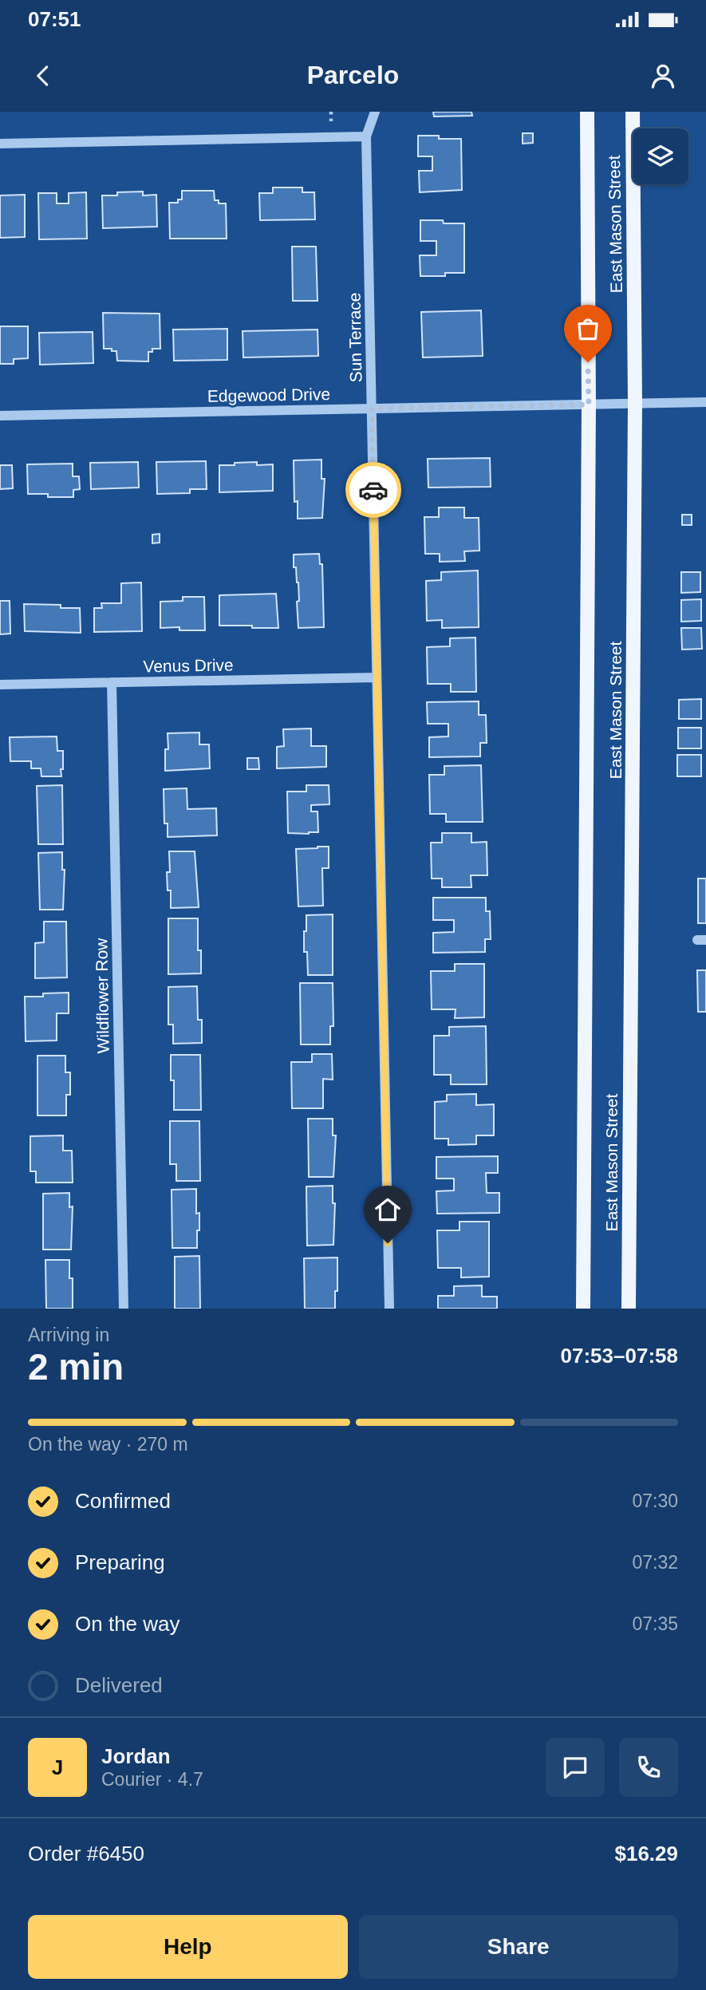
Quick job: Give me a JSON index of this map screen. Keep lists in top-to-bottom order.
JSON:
{
  "streets": {
    "main road": ["East Mason Street"],
    "street": [
      "Sun Terrace",
      "Edgewood Drive",
      "Venus Drive",
      "Wildflower Row"
    ]
  },
  "crossings": [
    ["East Mason Street", "Edgewood Drive"],
    ["Sun Terrace", "Edgewood Drive"],
    ["Sun Terrace", "Venus Drive"],
    ["Venus Drive", "Wildflower Row"]
  ],
  "page": {
    "status": "07:51",
    "header": "Parcelo",
    "heading": ["2 min", "Arriving in", "07:53–07:58"],
    "panel": [
      "Jordan",
      "Courier · 4.7",
      "Order #6450",
      "$16.29"
    ],
    "bar": "On the way · 270 m",
    "list": [
      ["Confirmed", "07:30"],
      ["Preparing", "07:32"],
      ["On the way", "07:35"],
      "Delivered"
    ],
    "round": "J",
    "buttons": ["Help", "Share"]
  }
}
